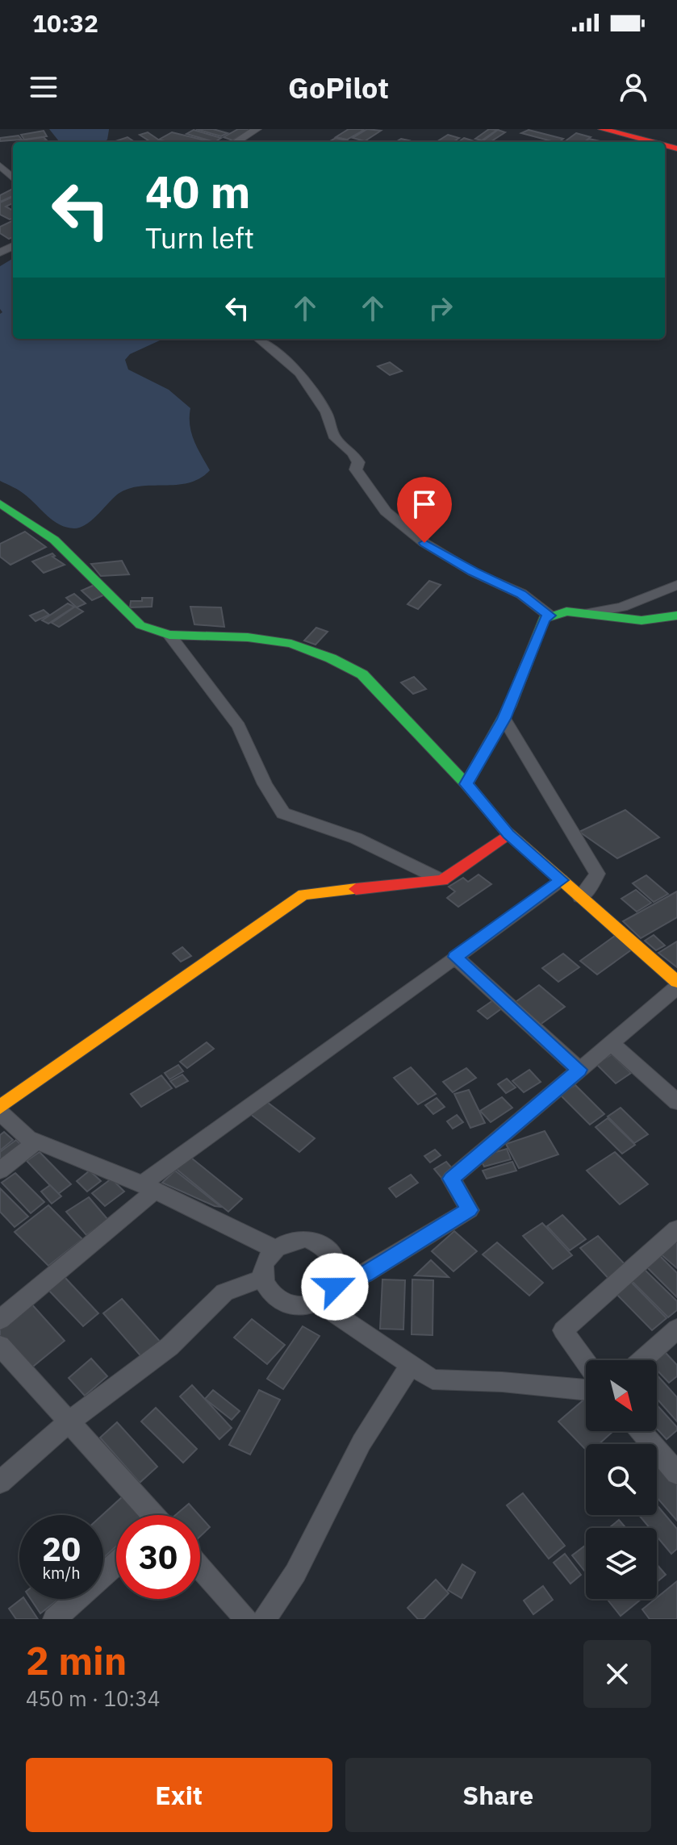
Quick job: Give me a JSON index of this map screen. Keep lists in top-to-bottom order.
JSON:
{
  "north": "bottom right",
  "page": {
    "status": "10:32",
    "header": "GoPilot",
    "turn": ["40 m", "Turn left"],
    "speed": "20 km/h",
    "limit": "30",
    "heading": ["2 min", "450 m · 10:34"],
    "buttons": ["Exit", "Share"]
  }
}
